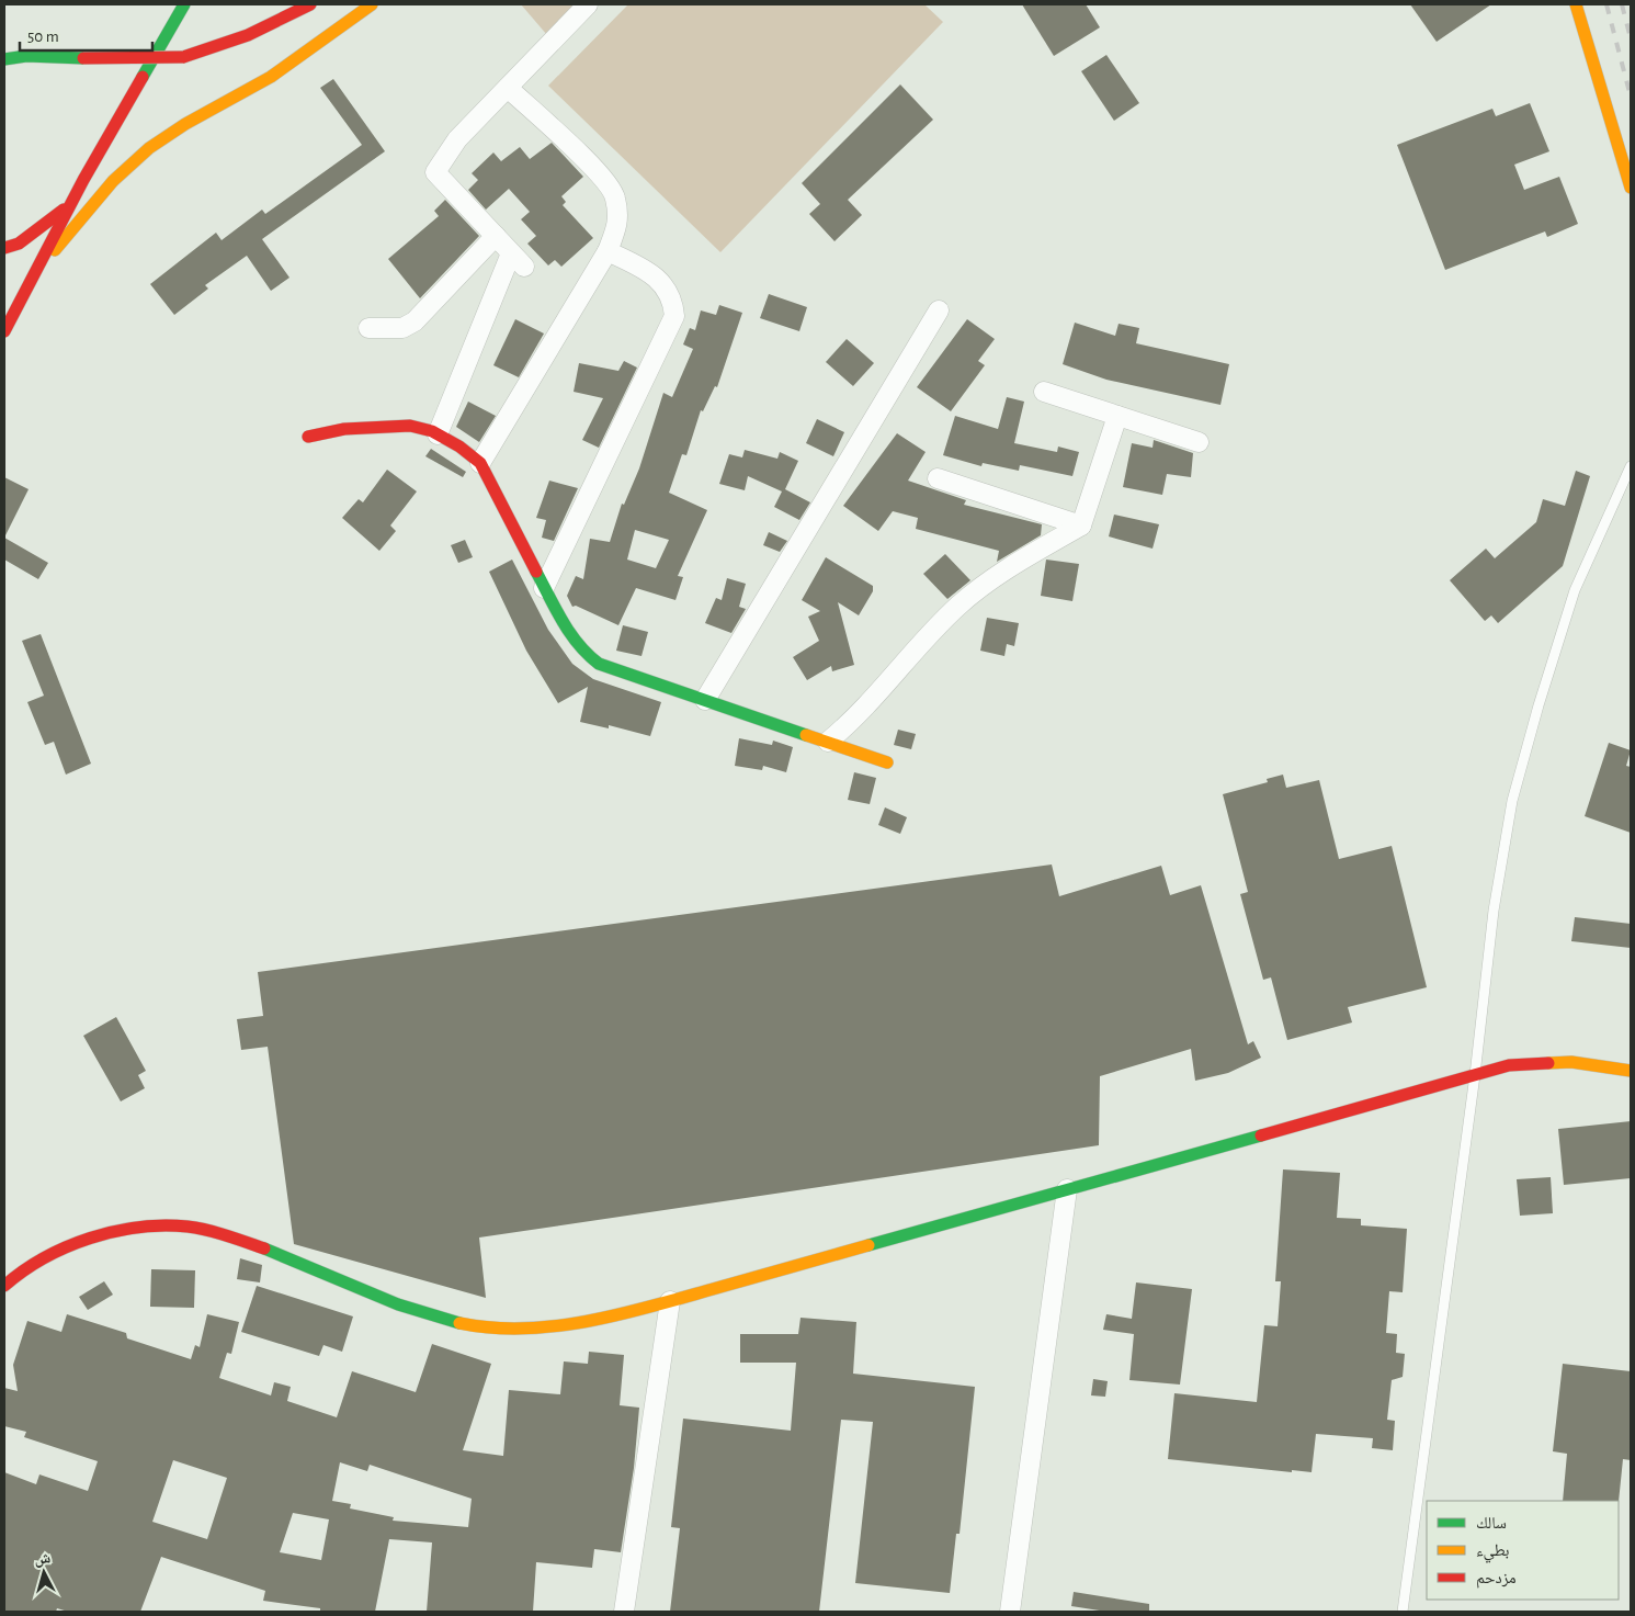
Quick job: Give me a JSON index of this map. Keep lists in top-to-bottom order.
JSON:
{
  "legend": ["سالك", "بطيء", "مزدحم"],
  "scale_bar": "50 m",
  "north": "top"
}
